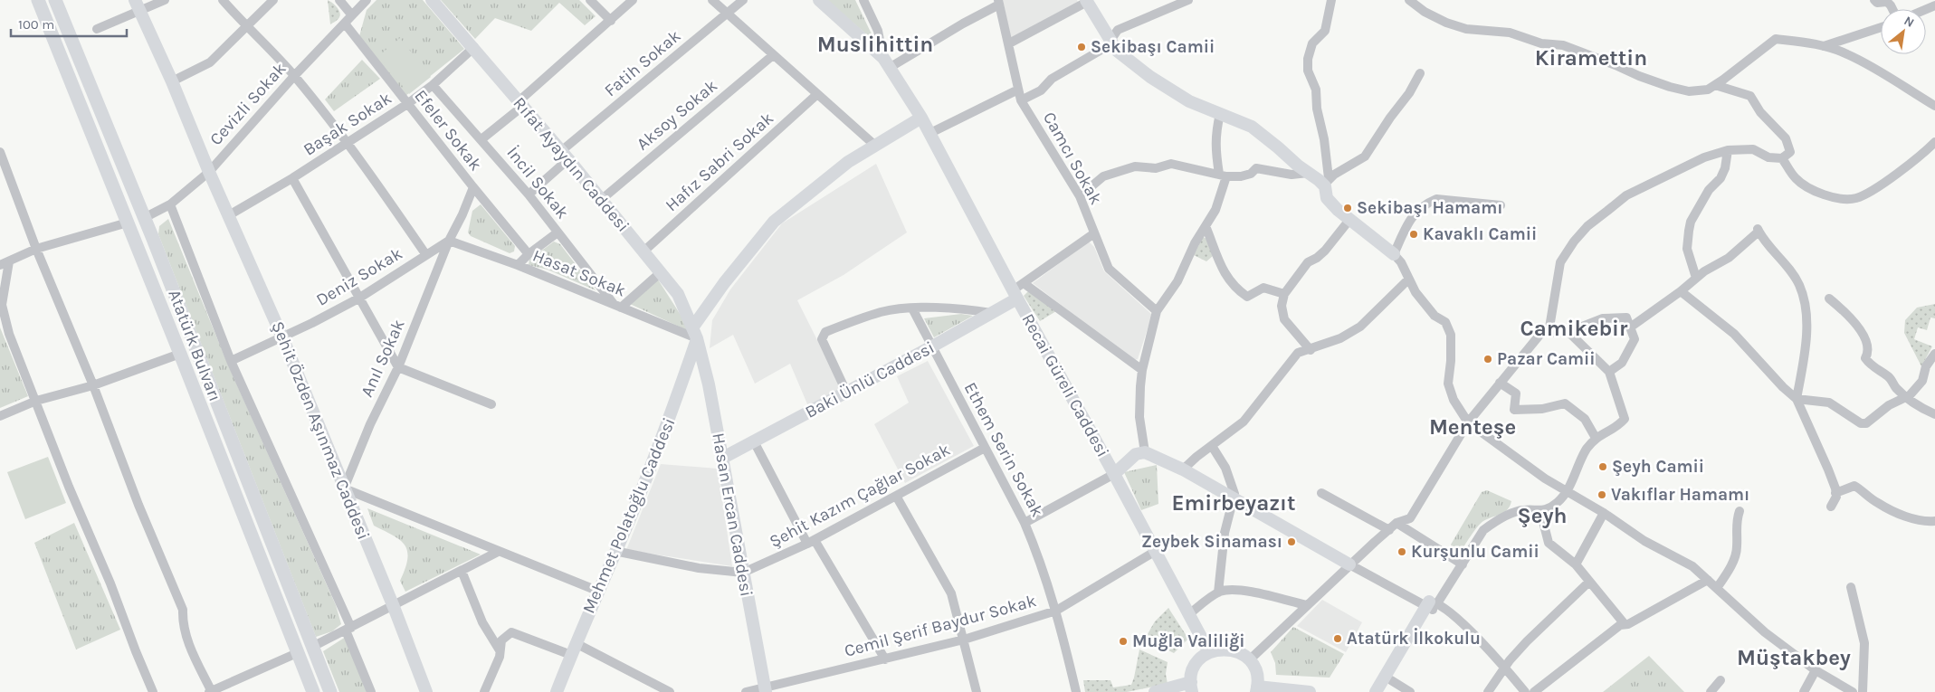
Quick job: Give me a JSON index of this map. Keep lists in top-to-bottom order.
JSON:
{
  "streets": {
    "main road": ["Atatürk Bulvarı"],
    "street": [
      "Fatih Sokak",
      "Cevizli Sokak",
      "Aksoy Sokak",
      "Başak Sokak",
      "Efeler Sokak",
      "Camcı Sokak",
      "Hafız Sabri Sokak",
      "Rıfat Ayaydın Caddesi",
      "İncil Sokak",
      "Hasat Sokak",
      "Deniz Sokak",
      "Anıl Sokak",
      "Baki Ünlü Caddesi",
      "Recai Güreli Caddesi",
      "Şehit Özden Aşınmaz Caddesi",
      "Ethem Serin Sokak",
      "Şehit Kazım Çağlar Sokak",
      "Hasan Ercan Caddesi",
      "Mehmet Polatoğlu Caddesi",
      "Cemil Şerif Baydur Sokak"
    ]
  },
  "crossings": [
    ["Fatih Sokak", "Rıfat Ayaydın Caddesi"],
    ["Fatih Sokak", "İncil Sokak"],
    ["Cevizli Sokak", "Efeler Sokak"],
    ["Cevizli Sokak", "Atatürk Bulvarı"],
    ["Cevizli Sokak", "Şehit Özden Aşınmaz Caddesi"],
    ["Aksoy Sokak", "Rıfat Ayaydın Caddesi"],
    ["Başak Sokak", "Efeler Sokak"],
    ["Başak Sokak", "Rıfat Ayaydın Caddesi"],
    ["Başak Sokak", "İncil Sokak"],
    ["Başak Sokak", "Şehit Özden Aşınmaz Caddesi"],
    ["Hafız Sabri Sokak", "Rıfat Ayaydın Caddesi"],
    ["Rıfat Ayaydın Caddesi", "Hasat Sokak"],
    ["Rıfat Ayaydın Caddesi", "Hasan Ercan Caddesi"],
    ["Rıfat Ayaydın Caddesi", "Mehmet Polatoğlu Caddesi"],
    ["İncil Sokak", "Hasat Sokak"],
    ["Hasat Sokak", "Deniz Sokak"],
    ["Hasat Sokak", "Anıl Sokak"],
    ["Hasat Sokak", "Hasan Ercan Caddesi"],
    ["Hasat Sokak", "Mehmet Polatoğlu Caddesi"],
    ["Deniz Sokak", "Anıl Sokak"],
    ["Deniz Sokak", "Şehit Özden Aşınmaz Caddesi"],
    ["Anıl Sokak", "Şehit Özden Aşınmaz Caddesi"],
    ["Baki Ünlü Caddesi", "Recai Güreli Caddesi"],
    ["Baki Ünlü Caddesi", "Ethem Serin Sokak"],
    ["Baki Ünlü Caddesi", "Hasan Ercan Caddesi"],
    ["Recai Güreli Caddesi", "Mehmet Polatoğlu Caddesi"],
    ["Recai Güreli Caddesi", "Cemil Şerif Baydur Sokak"],
    ["Ethem Serin Sokak", "Şehit Kazım Çağlar Sokak"],
    ["Ethem Serin Sokak", "Cemil Şerif Baydur Sokak"],
    ["Şehit Kazım Çağlar Sokak", "Hasan Ercan Caddesi"],
    ["Hasan Ercan Caddesi", "Mehmet Polatoğlu Caddesi"],
    ["Hasan Ercan Caddesi", "Cemil Şerif Baydur Sokak"]
  ],
  "districts": [
    "Muslihittin",
    "Kiramettin",
    "Camikebir",
    "Menteşe",
    "Emirbeyazıt",
    "Şeyh",
    "Müştakbey"
  ],
  "places": [
    "Sekibaşı Camii",
    "Sekibaşı Hamamı",
    "Kavaklı Camii",
    "Pazar Camii",
    "Şeyh Camii",
    "Vakıflar Hamamı",
    "Zeybek Sinaması",
    "Kurşunlu Camii",
    "Atatürk İlkokulu",
    "Muğla Valiliği"
  ],
  "scale_bar": "100 m",
  "north": "top right"
}
